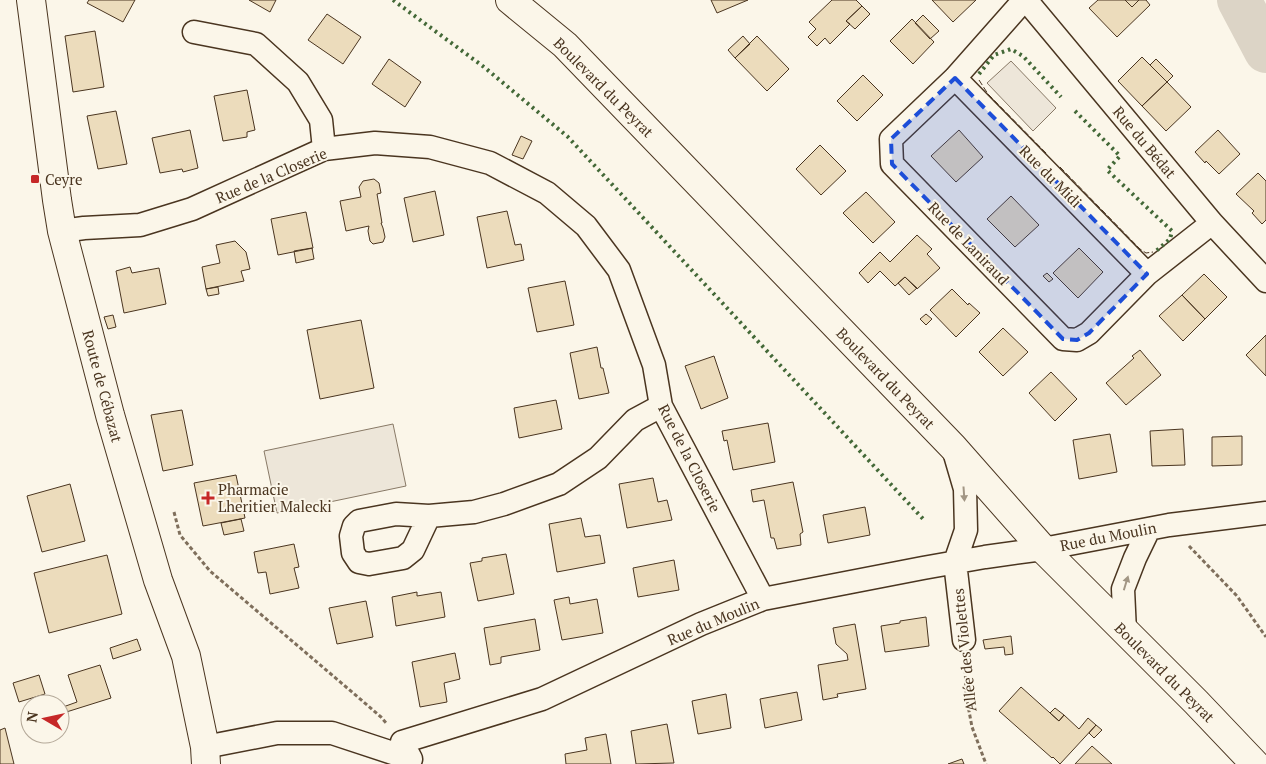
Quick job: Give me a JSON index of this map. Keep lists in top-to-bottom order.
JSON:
{
  "streets": {
    "main road": ["Boulevard du Peyrat", "Route de Cébazat"],
    "street": [
      "Rue du Bédat",
      "Rue de la Closerie",
      "Rue du Midi",
      "Rue de Laniraud",
      "Rue du Moulin",
      "Allée des Violettes"
    ]
  },
  "crossings": [
    ["Boulevard du Peyrat", "Rue du Moulin"],
    ["Rue du Bédat", "Rue de Laniraud"],
    ["Rue de la Closerie", "Route de Cébazat"],
    ["Rue de la Closerie", "Rue du Moulin"],
    ["Rue du Midi", "Rue de Laniraud"],
    ["Rue du Moulin", "Allée des Violettes"]
  ],
  "places": {
    "transit": ["Ceyre"],
    "health": ["Pharmacie Lheritier Malecki"]
  },
  "north": "left"
}
